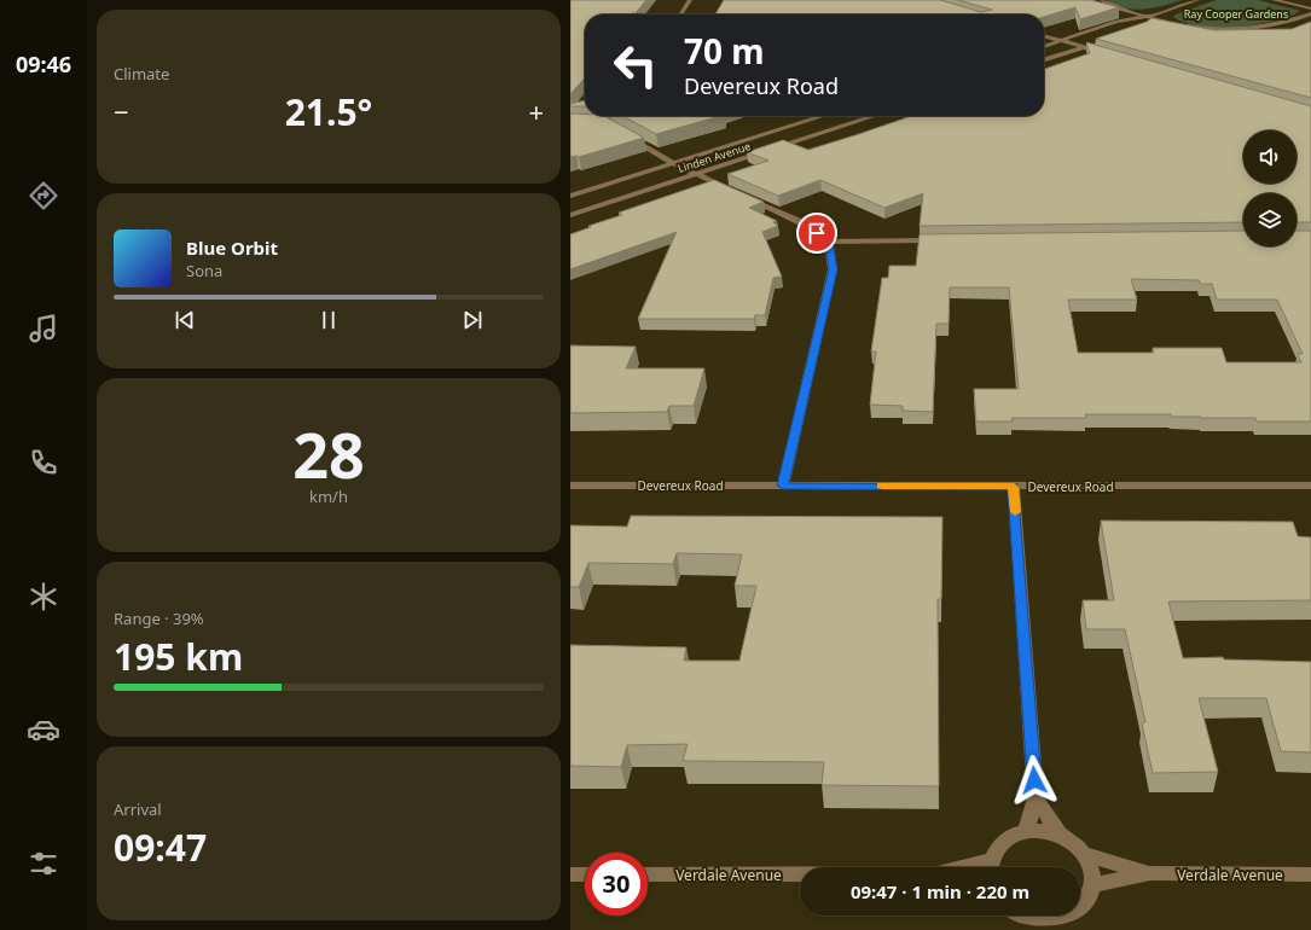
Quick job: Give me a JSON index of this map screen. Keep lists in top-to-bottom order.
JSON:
{
  "streets": {
    "street": ["Linden Avenue", "Devereux Road", "Verdale Avenue"]
  },
  "parks": ["Ray Cooper Gardens"],
  "page": {
    "tabs": "09:46",
    "tile": [
      "Climate",
      ["28", "km/h"],
      ["Range · 39%", "195 km"],
      ["Arrival", "09:47"]
    ],
    "turn": ["70 m", "Devereux Road"],
    "heat": ["−", "21.5°", "+"],
    "song": ["Blue Orbit", "Sona"],
    "limit": "30",
    "trip": "09:47 · 1 min · 220 m"
  }
}
